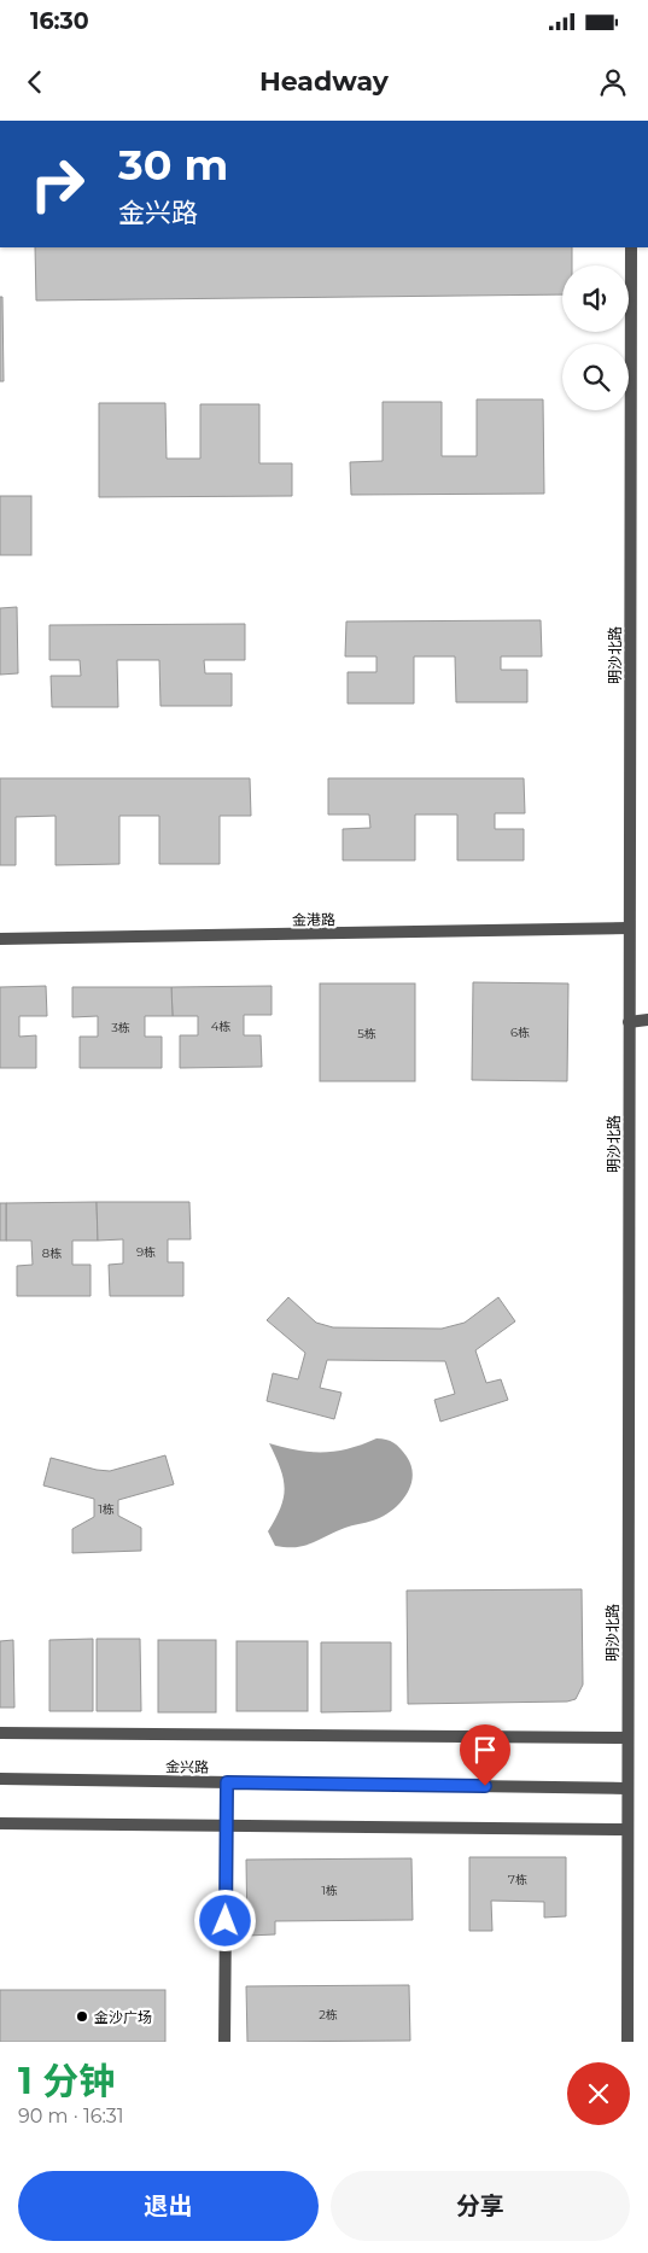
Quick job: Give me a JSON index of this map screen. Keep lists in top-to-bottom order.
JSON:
{
  "streets": {
    "street": ["明沙北路", "金港路", "金兴路"]
  },
  "crossings": [
    ["明沙北路", "金港路"],
    ["明沙北路", "金兴路"]
  ],
  "places": ["金沙广场"],
  "house_numbers": [
    "4栋",
    "3栋",
    "6栋",
    "5栋",
    "9栋",
    "8栋",
    "1栋",
    "7栋",
    "1栋",
    "2栋"
  ],
  "page": {
    "status": "16:30",
    "header": "Headway",
    "turn": ["30 m", "金兴路"],
    "heading": ["1 分钟", "90 m · 16:31"],
    "buttons": ["退出", "分享"]
  }
}
